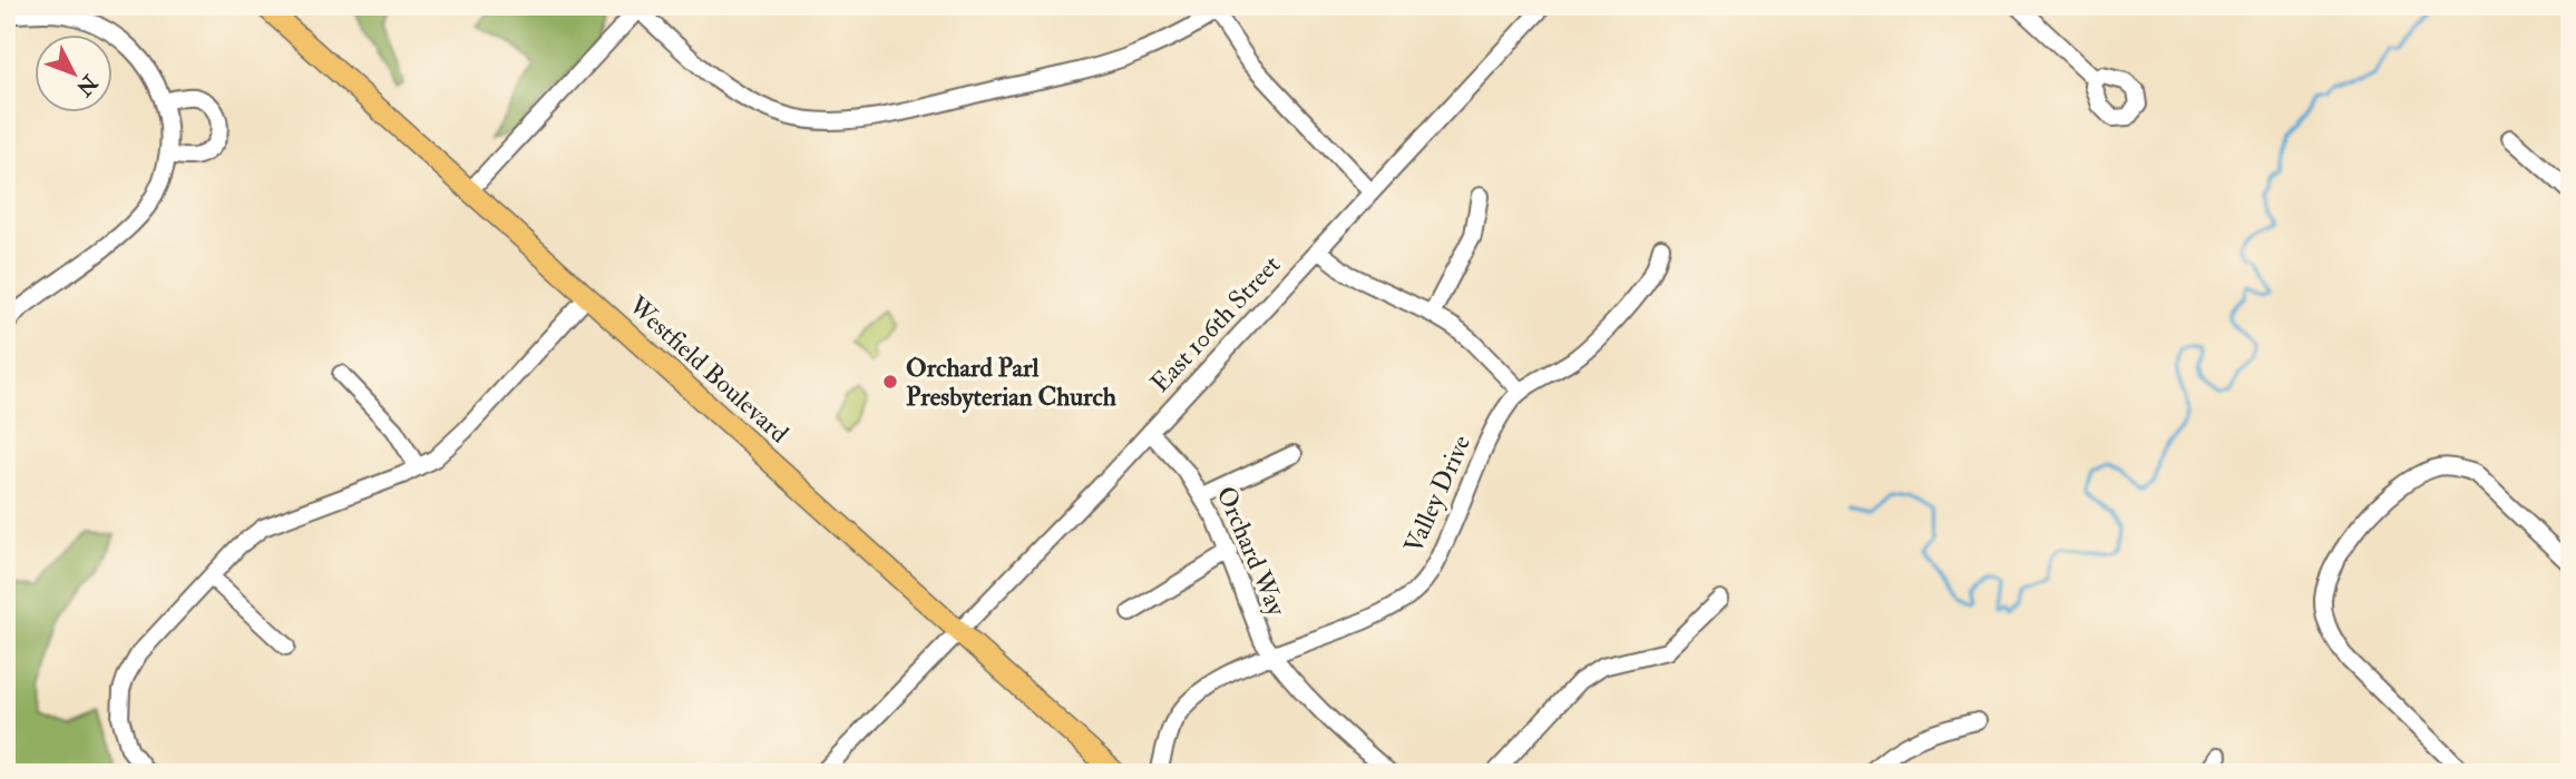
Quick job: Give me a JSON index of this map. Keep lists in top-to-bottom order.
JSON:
{
  "streets": {
    "main road": ["Westfield Boulevard"],
    "street": ["East 106th Street", "Valley Drive", "Orchard Way"]
  },
  "crossings": [
    ["East 106th Street", "Westfield Boulevard"],
    ["East 106th Street", "Orchard Way"],
    ["Valley Drive", "Orchard Way"]
  ],
  "places": ["Orchard Parl Presbyterian Church"],
  "north": "bottom right"
}
